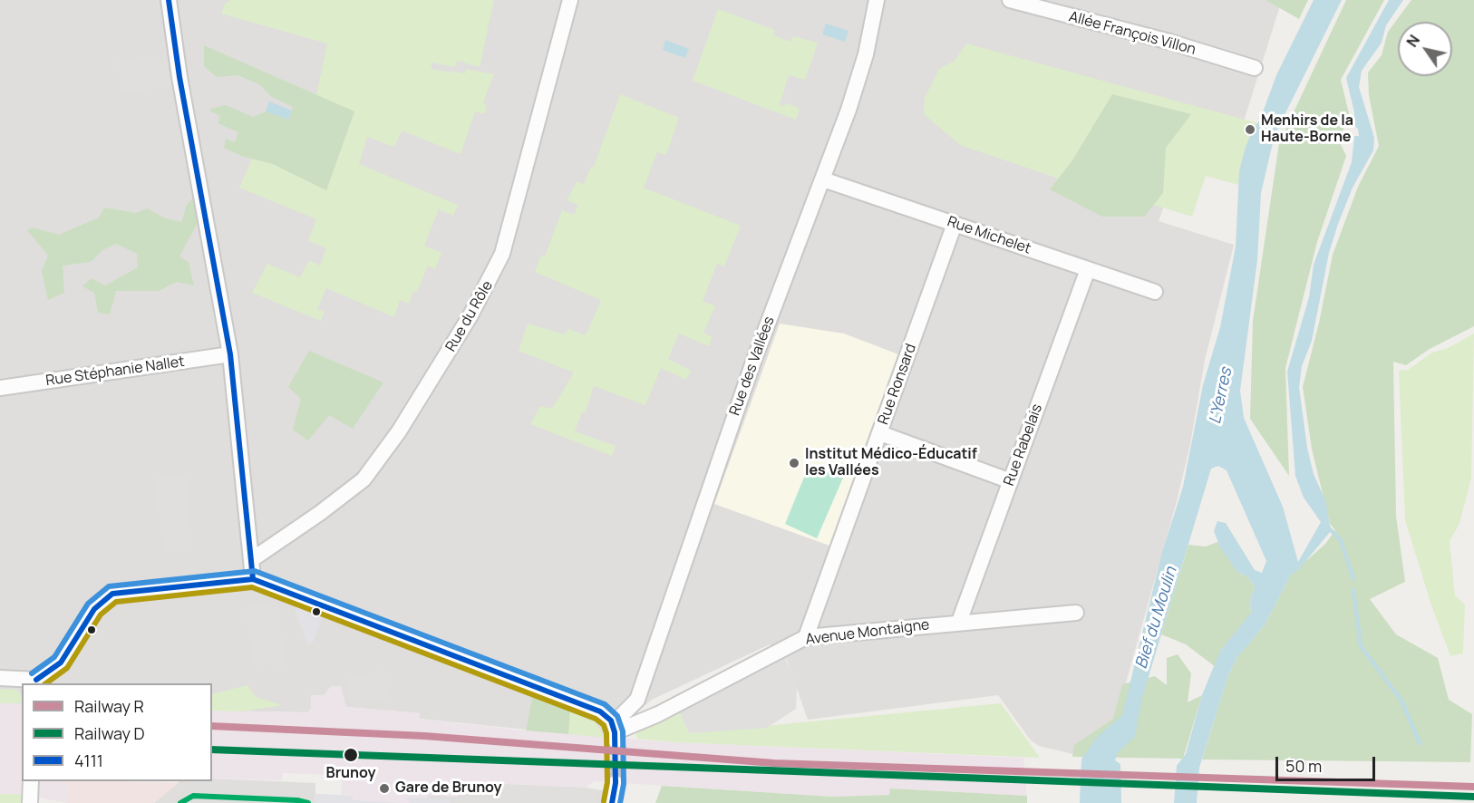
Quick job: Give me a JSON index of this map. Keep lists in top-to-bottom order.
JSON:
{
  "streets": {
    "street": [
      "Allée François Villon",
      "Rue Michelet",
      "Rue du Rôle",
      "Rue des Vallées",
      "Rue Stéphanie Nallet",
      "Rue Ronsard",
      "Rue Rabelais",
      "Avenue Montaigne"
    ]
  },
  "crossings": [
    ["Rue Michelet", "Rue des Vallées"],
    ["Rue Michelet", "Rue Ronsard"],
    ["Rue Michelet", "Rue Rabelais"],
    ["Rue des Vallées", "Avenue Montaigne"],
    ["Rue Ronsard", "Avenue Montaigne"],
    ["Rue Rabelais", "Avenue Montaigne"]
  ],
  "water": ["L'Yerres", "Bief du Moulin"],
  "places": [
    "Menhirs de la Haute-Borne",
    "Institut Médico-Éducatif les Vallées",
    "Brunoy",
    "Gare de Brunoy"
  ],
  "lines": ["transit line 4111", "rail line R", "rail line D"],
  "legend": ["Railway R", "Railway D", "4111"],
  "scale_bar": "50 m",
  "north": "top left"
}
